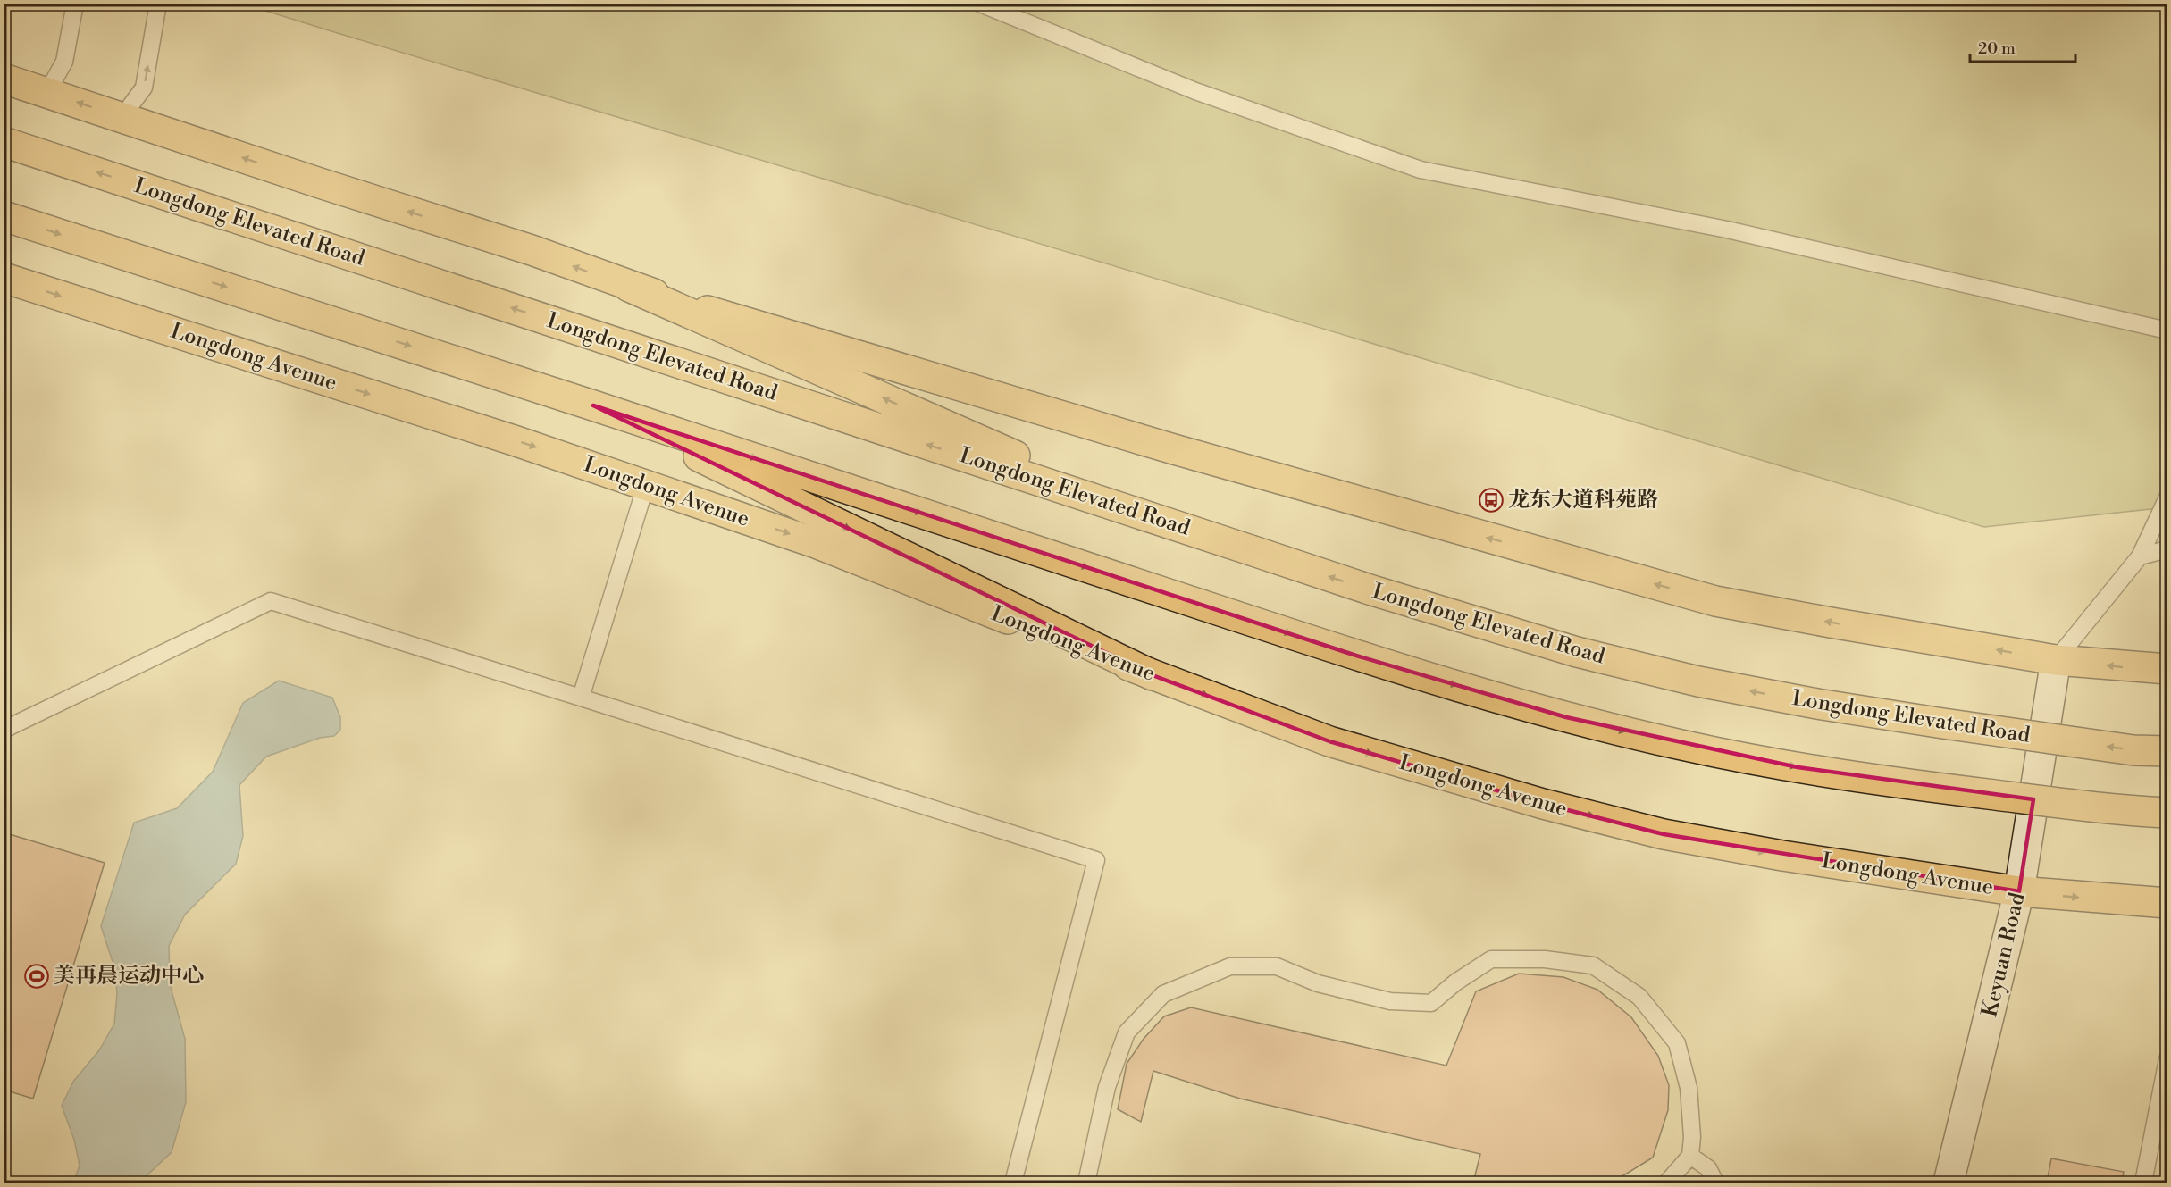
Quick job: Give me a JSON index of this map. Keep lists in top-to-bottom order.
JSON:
{
  "streets": {
    "main road": ["Longdong Elevated Road", "Longdong Avenue"],
    "street": ["Keyuan Road"]
  },
  "crossings": [
    ["Longdong Avenue", "Keyuan Road"]
  ],
  "places": {
    "bus stop": ["龙东大道科苑路"],
    "sports": ["美再晨运动中心"]
  },
  "scale_bar": "20 m"
}
